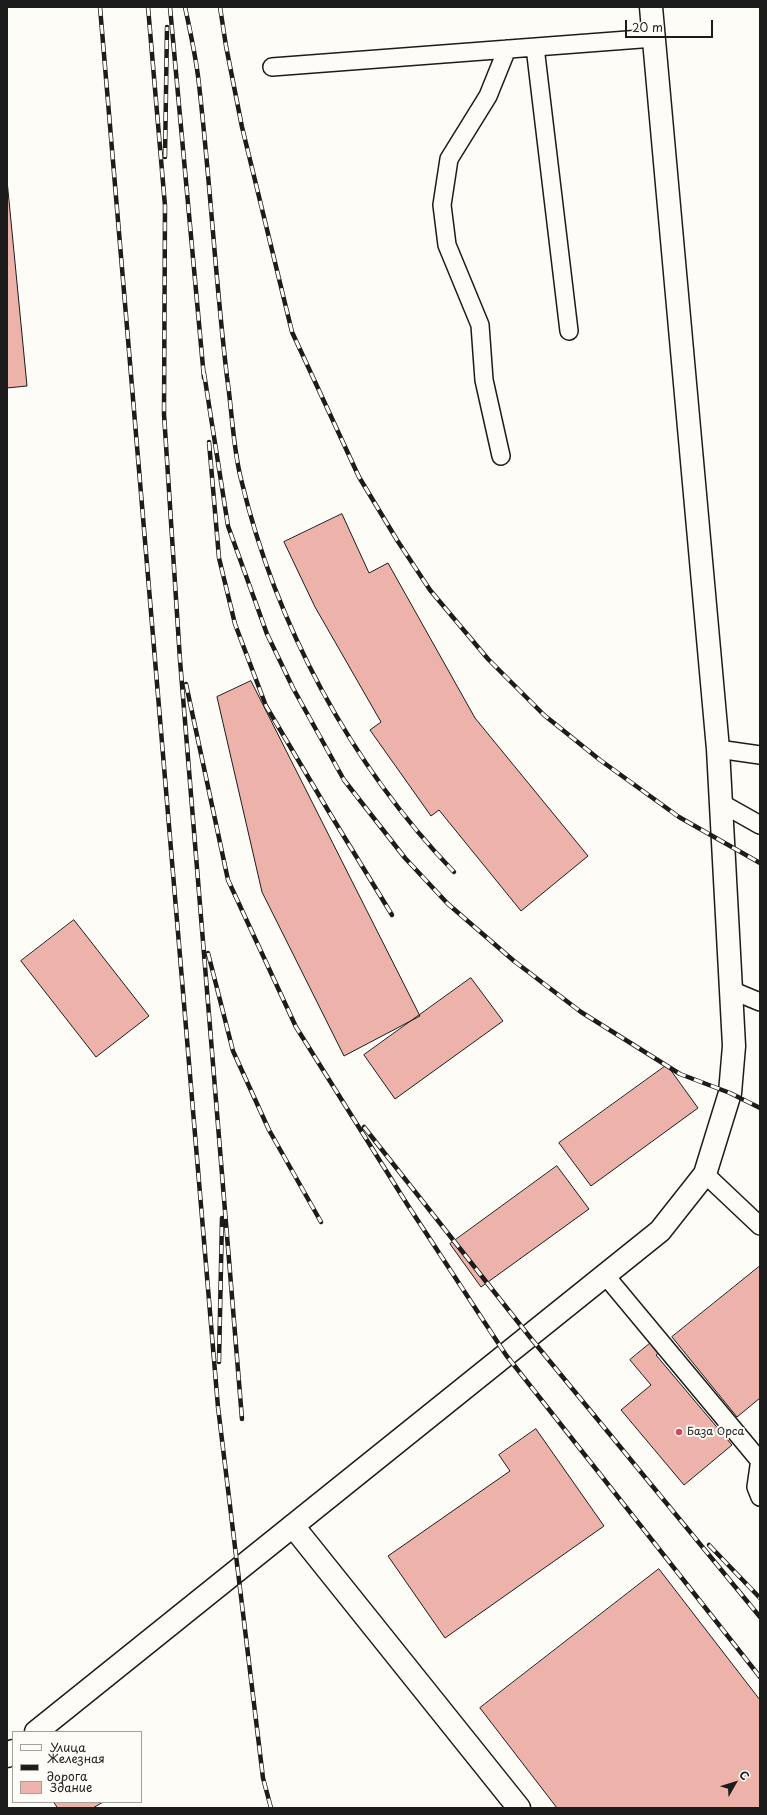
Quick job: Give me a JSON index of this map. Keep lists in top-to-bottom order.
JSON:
{
  "places": ["База Орса"],
  "legend": ["Улица", "Железная дорога", "Здание"],
  "scale_bar": "20 m",
  "north": "top right"
}
